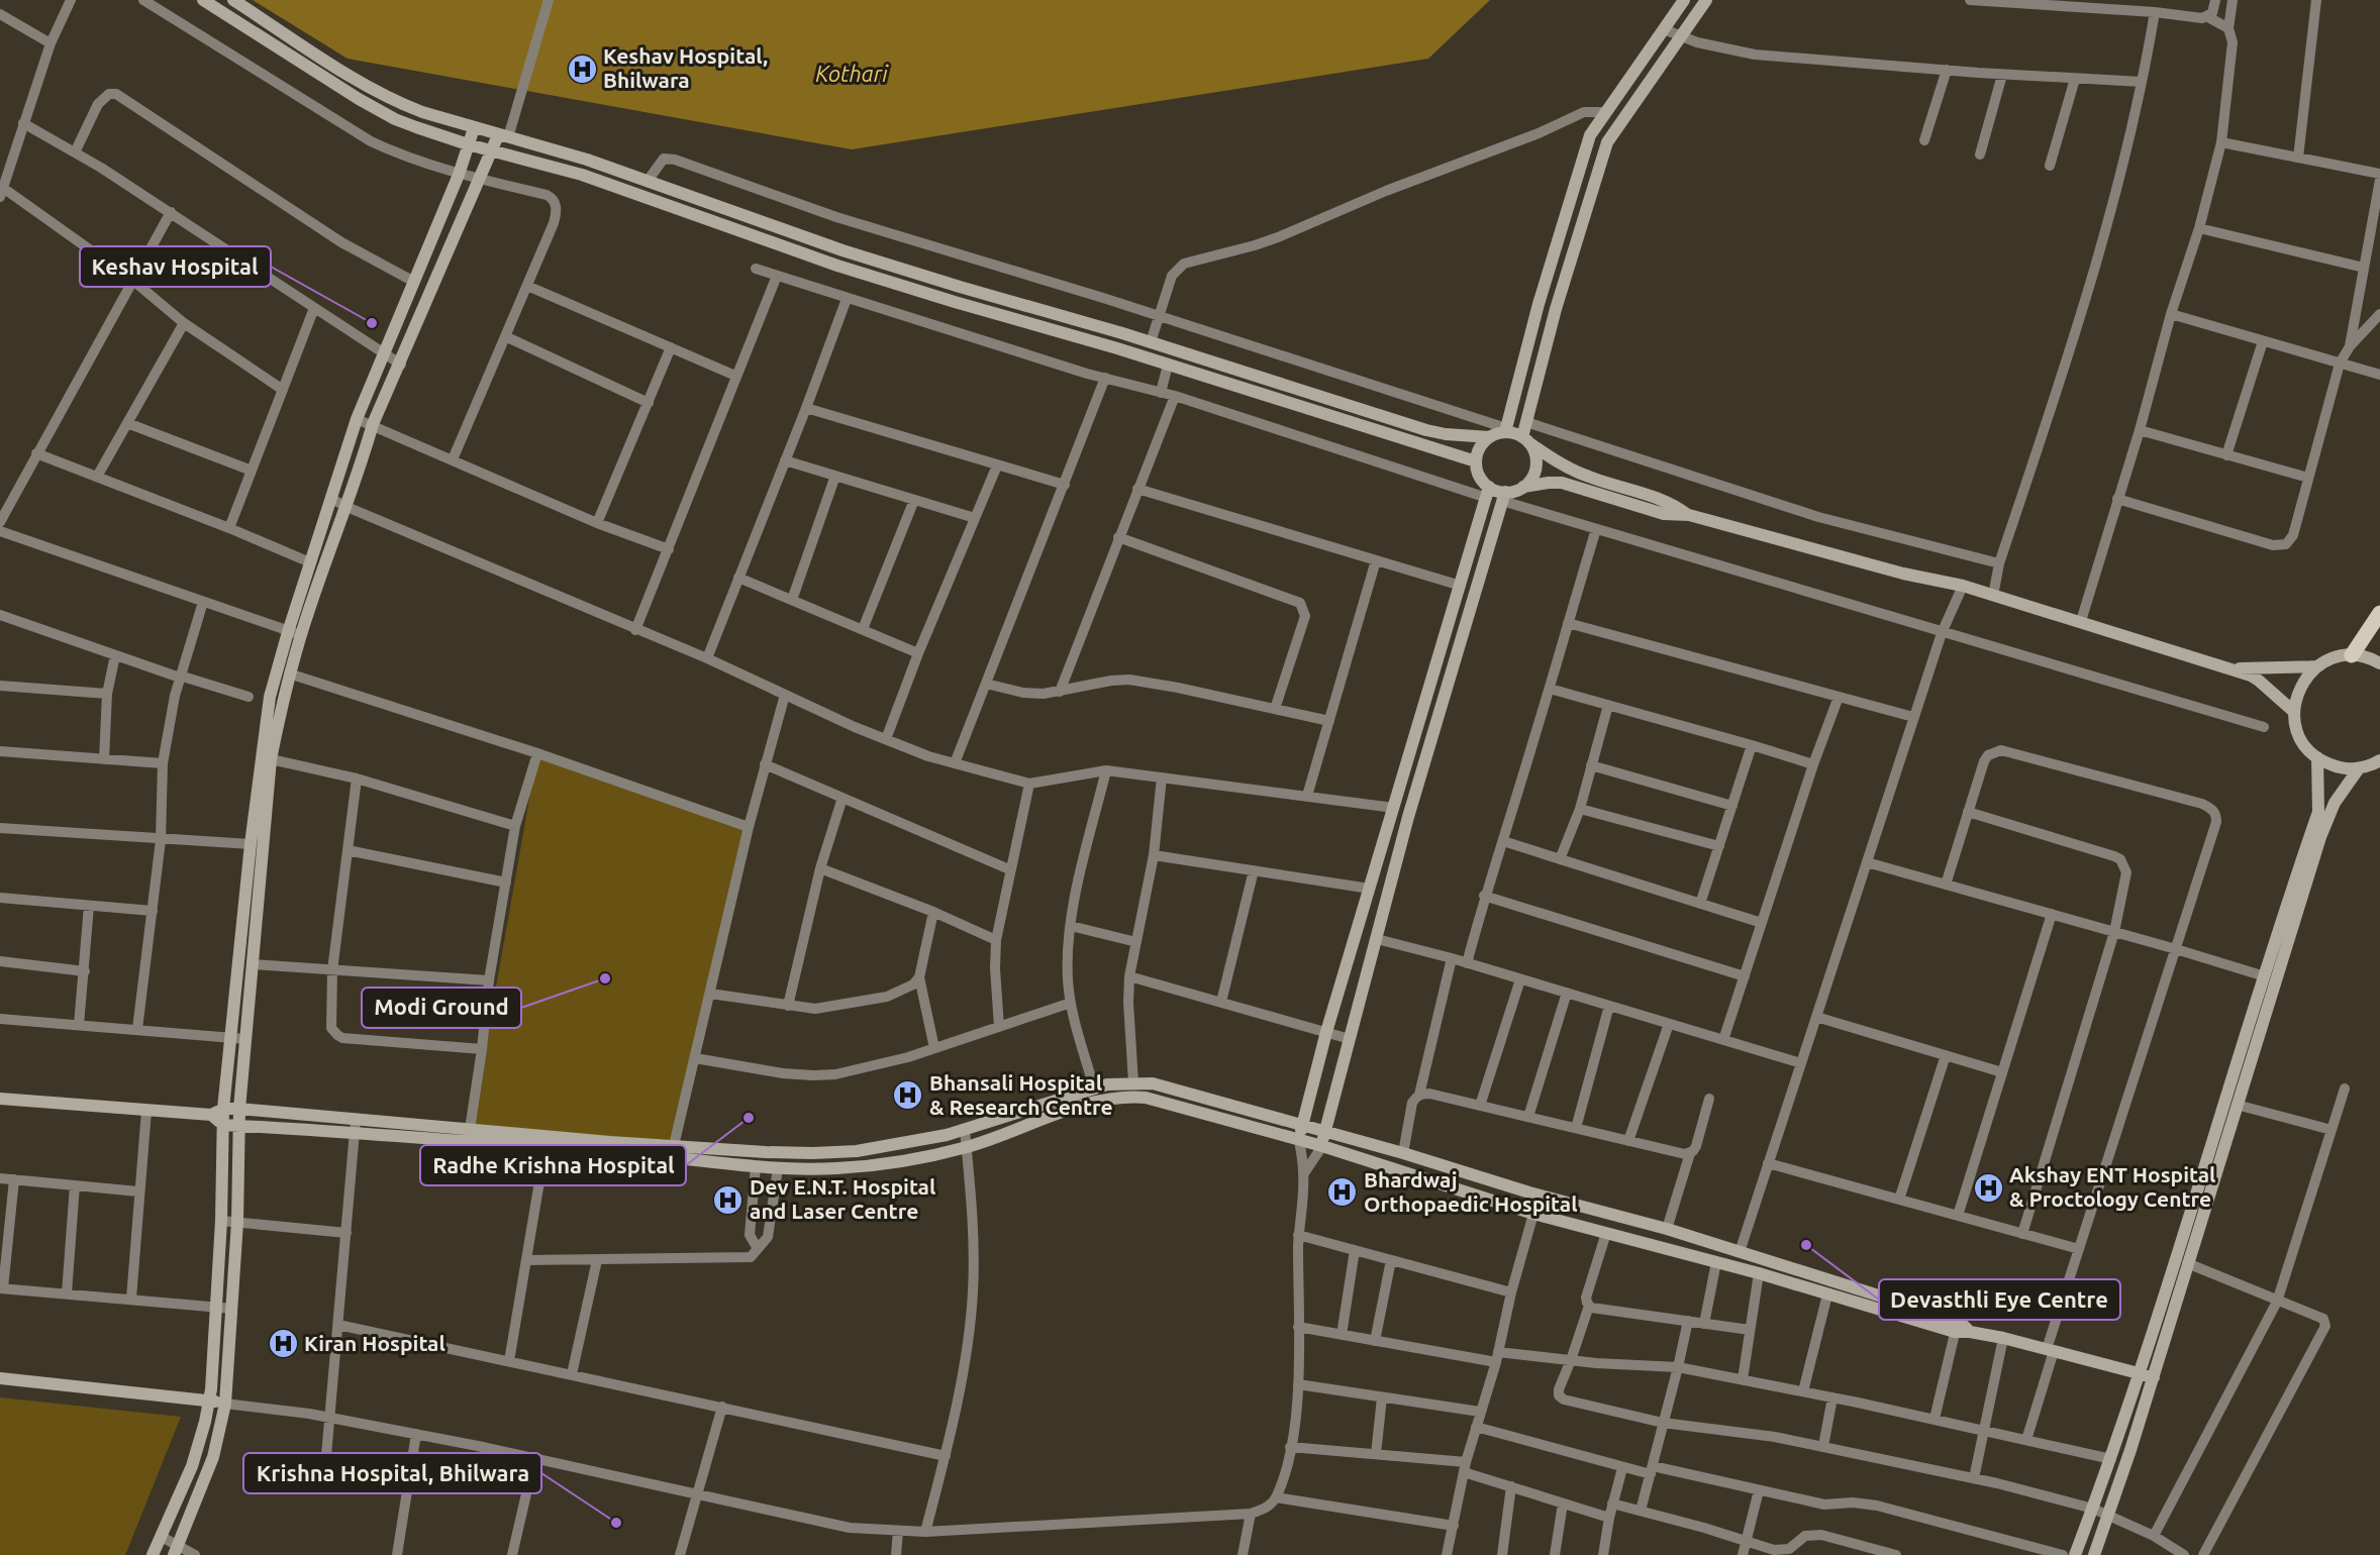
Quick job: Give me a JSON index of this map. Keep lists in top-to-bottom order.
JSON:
{
  "water": ["Kothari"],
  "places": {
    "hospital": [
      "Keshav Hospital, Bhilwara",
      "Bhansali Hospital & Research Centre",
      "Akshay ENT Hospital & Proctology Centre",
      "Bhardwaj Orthopaedic Hospital",
      "Dev E.N.T. Hospital and Laser Centre",
      "Kiran Hospital"
    ],
    "other": [
      "Keshav Hospital",
      "Modi Ground",
      "Radhe Krishna Hospital",
      "Devasthli Eye Centre",
      "Krishna Hospital, Bhilwara"
    ]
  }
}
